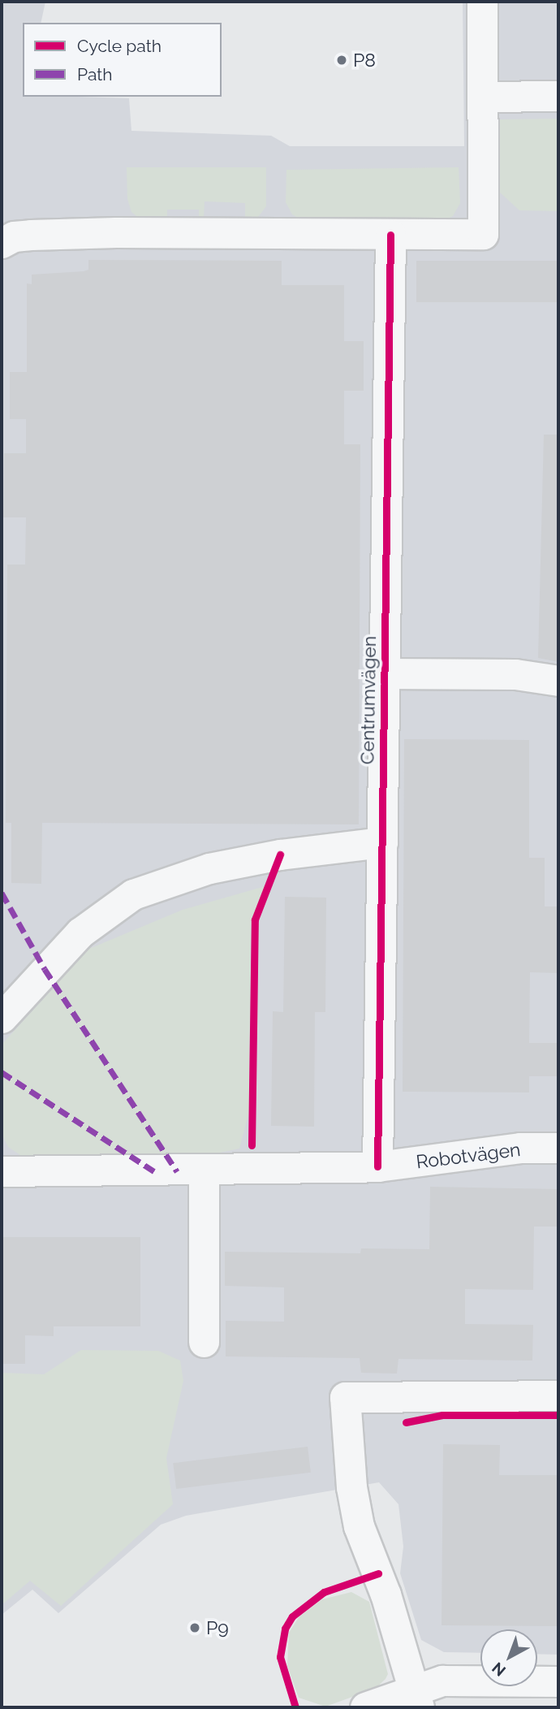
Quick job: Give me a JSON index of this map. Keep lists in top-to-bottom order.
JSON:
{
  "streets": {
    "street": ["Centrumvägen", "Robotvägen"]
  },
  "crossings": [
    ["Centrumvägen", "Robotvägen"]
  ],
  "places": ["P8", "P9"],
  "legend": ["Cycle path", "Path"],
  "north": "bottom left"
}
